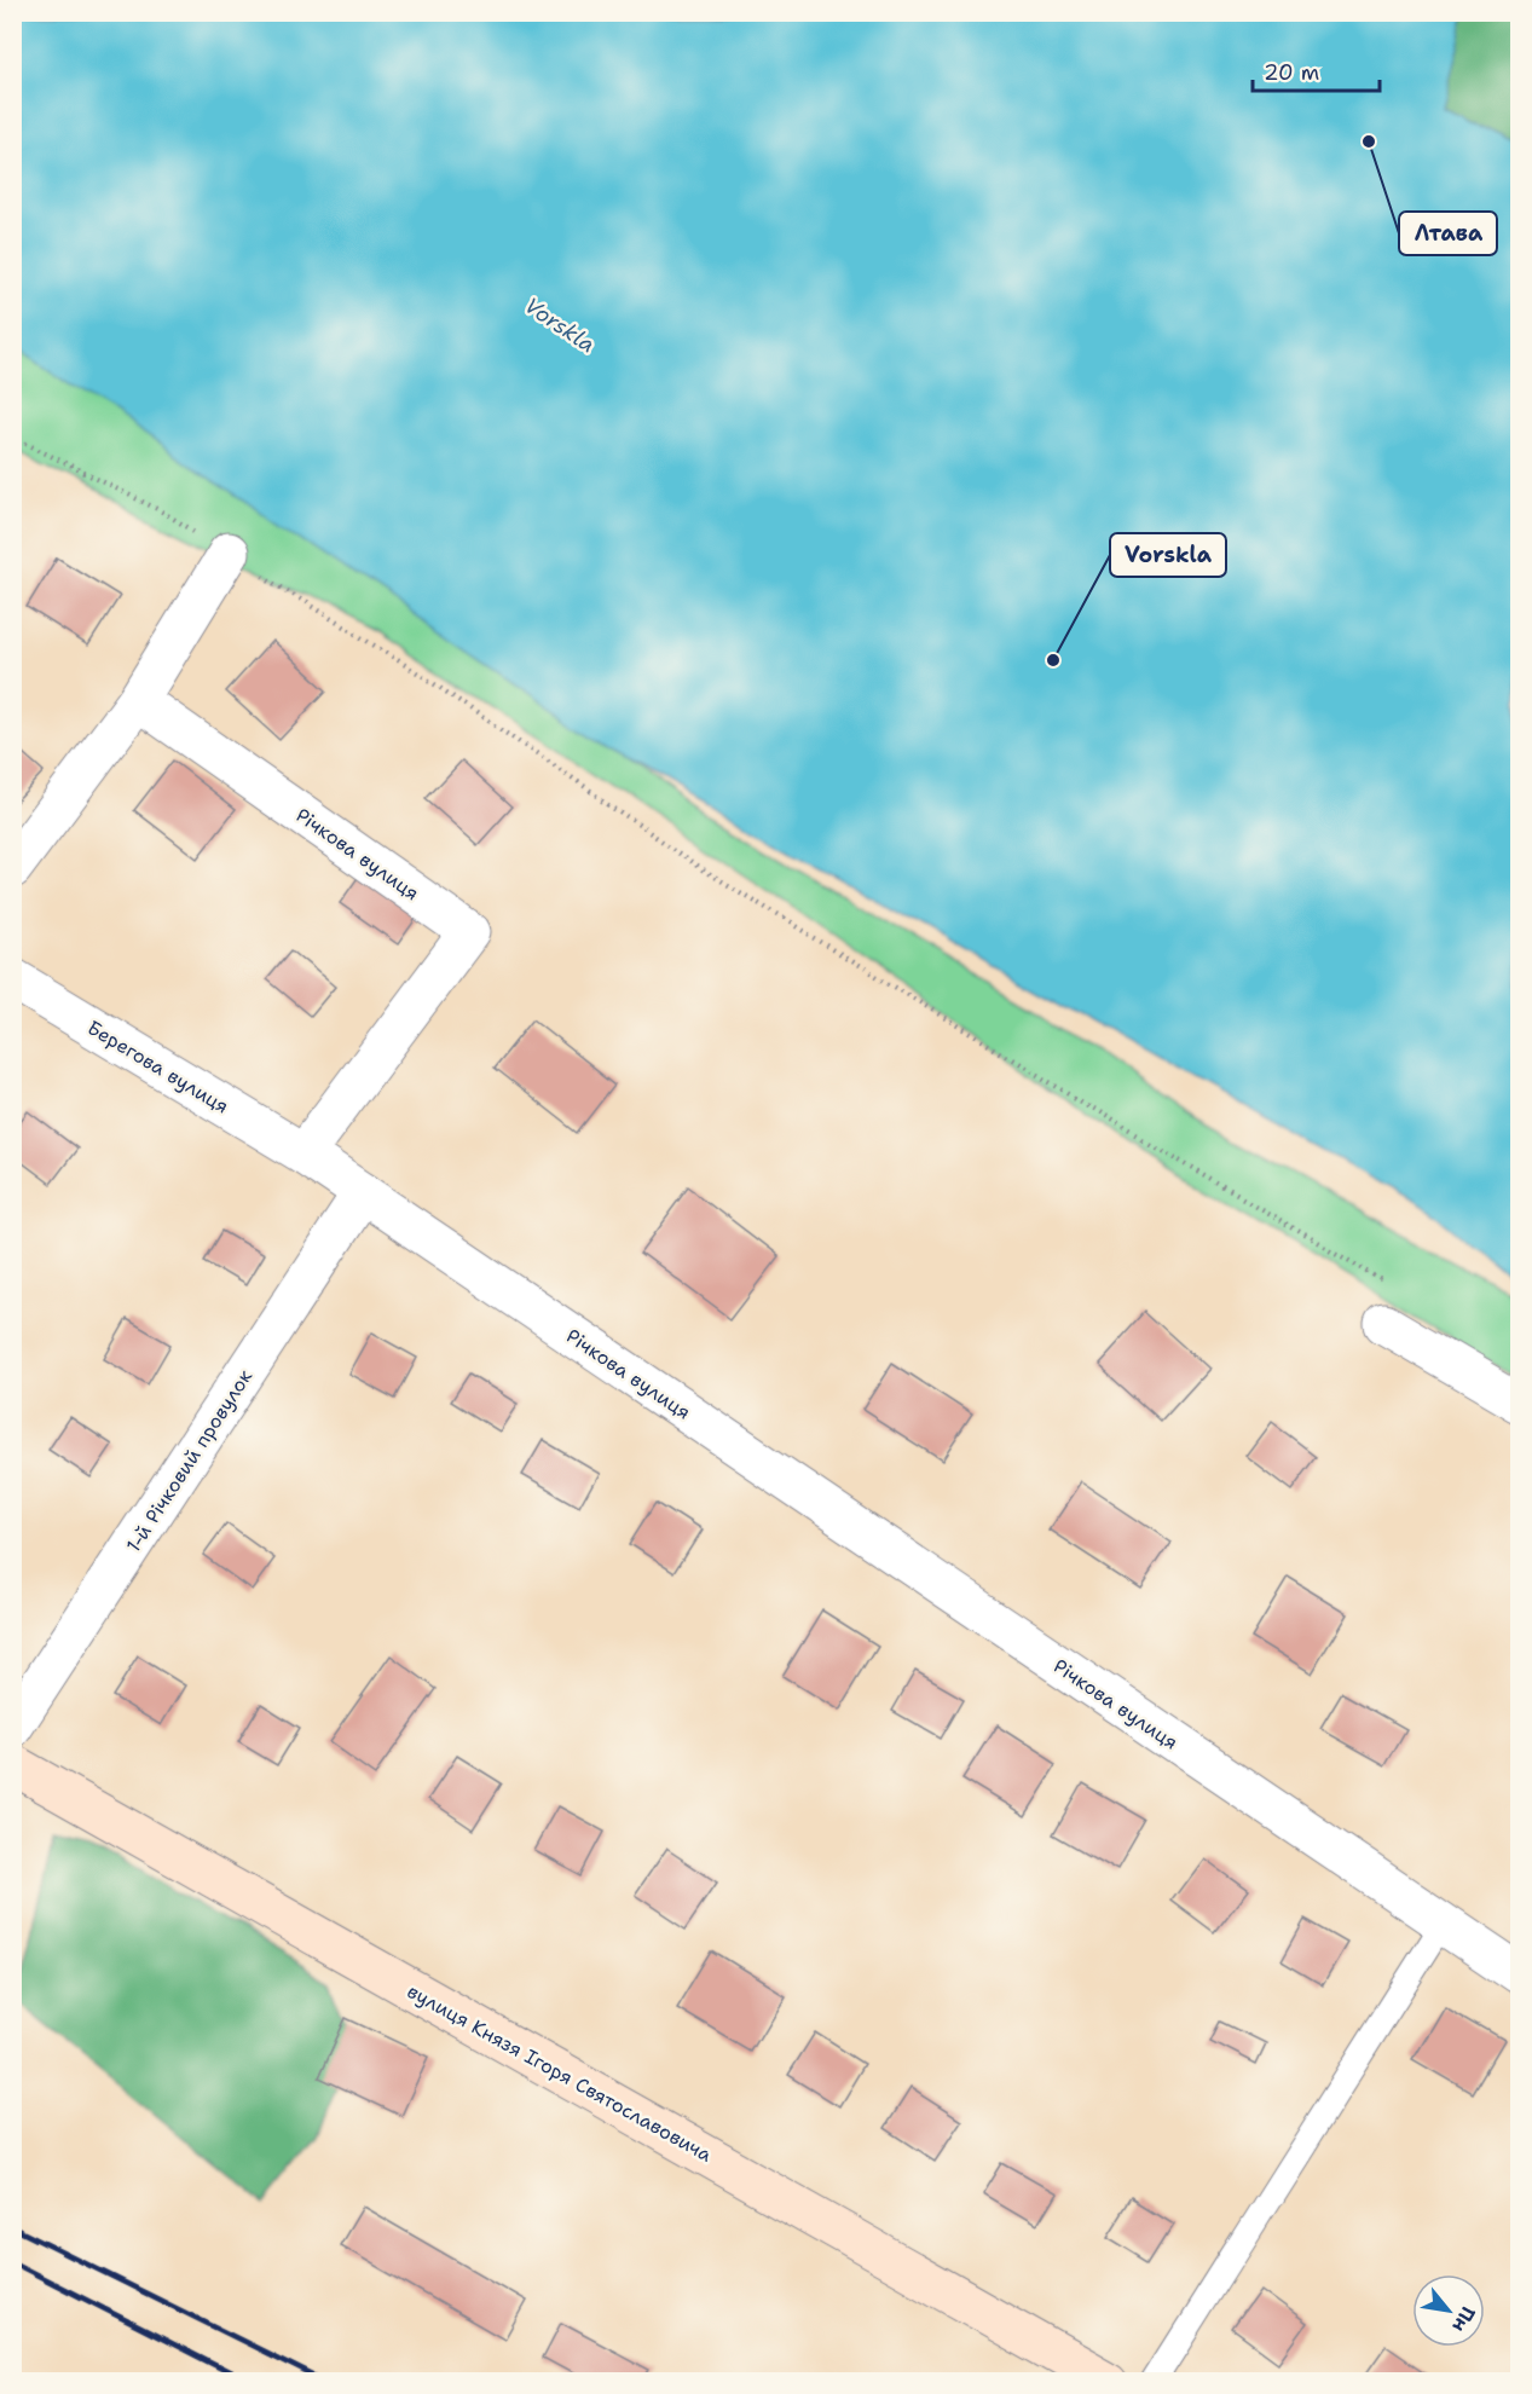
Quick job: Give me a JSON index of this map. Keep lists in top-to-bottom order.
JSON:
{
  "streets": {
    "street": [
      "Річкова вулиця",
      "Берегова вулиця",
      "1-й Річковий провулок",
      "вулиця Князя Ігоря Святославовича"
    ]
  },
  "crossings": [
    ["Річкова вулиця", "Берегова вулиця"],
    ["Річкова вулиця", "1-й Річковий провулок"]
  ],
  "water": ["Vorskla"],
  "places": ["Лтава", "Vorskla"],
  "scale_bar": "20 m",
  "north": "bottom right"
}
